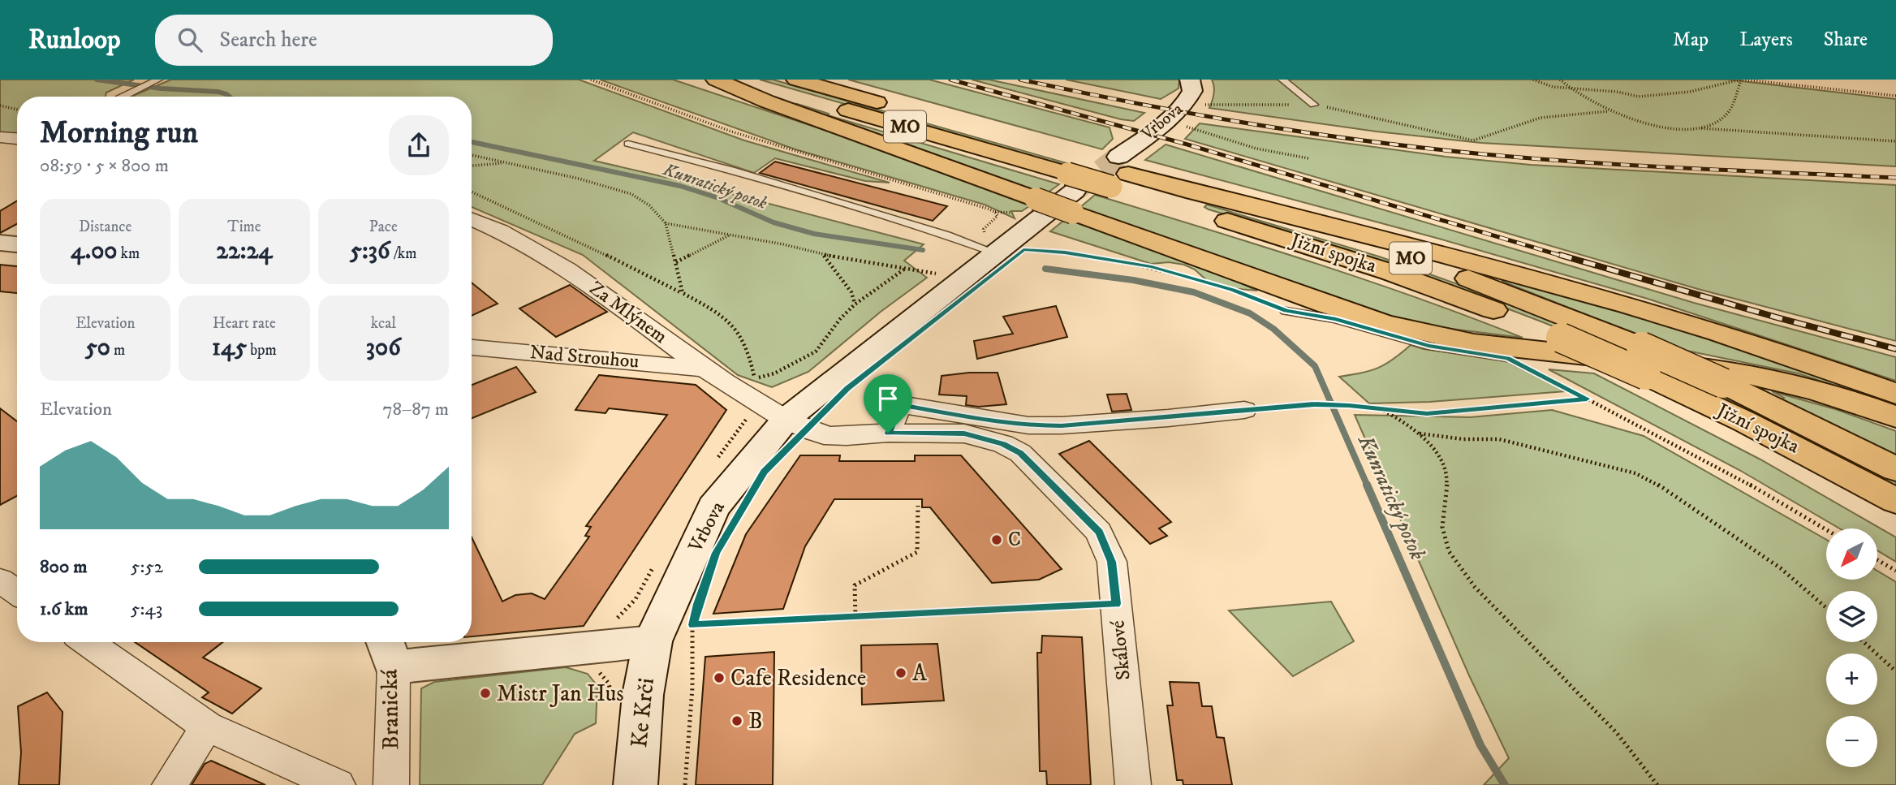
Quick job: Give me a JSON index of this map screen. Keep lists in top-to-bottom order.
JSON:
{
  "streets": {
    "highway": ["MO", "Jižní spojka"],
    "main road": ["Vrbova", "Ke Krči"],
    "street": [
      "Za Mlýnem",
      "Nad Strouhou",
      "Skálové",
      "Branická"
    ]
  },
  "crossings": [
    ["Vrbova", "Jižní spojka"],
    ["Vrbova", "Za Mlýnem"],
    ["Vrbova", "Ke Krči"],
    ["Za Mlýnem", "Nad Strouhou"]
  ],
  "water": ["Kunratický potok"],
  "places": [
    "C",
    "A",
    "Cafe Residence",
    "Mistr Jan Hus",
    "B"
  ],
  "north": "bottom left",
  "page": {
    "header": "Runloop",
    "search": "Search here",
    "nav": ["Map", "Layers", "Share"],
    "heading": ["Morning run", "08:59 · 5 × 800 m"],
    "stats": [
      ["Distance", "4.00 km"],
      ["Time", "22:24"],
      ["Pace", "5:36 /km"],
      ["Elevation", "50 m"],
      ["Heart rate", "145 bpm"],
      ["kcal", "306"]
    ],
    "chart": ["Elevation", "78–87 m"],
    "map_buttons": ["+", "−"],
    "list": [
      {
        "name": "800 m",
        "note": "5:52"
      },
      {
        "name": "1.6 km",
        "note": "5:43"
      }
    ]
  }
}
